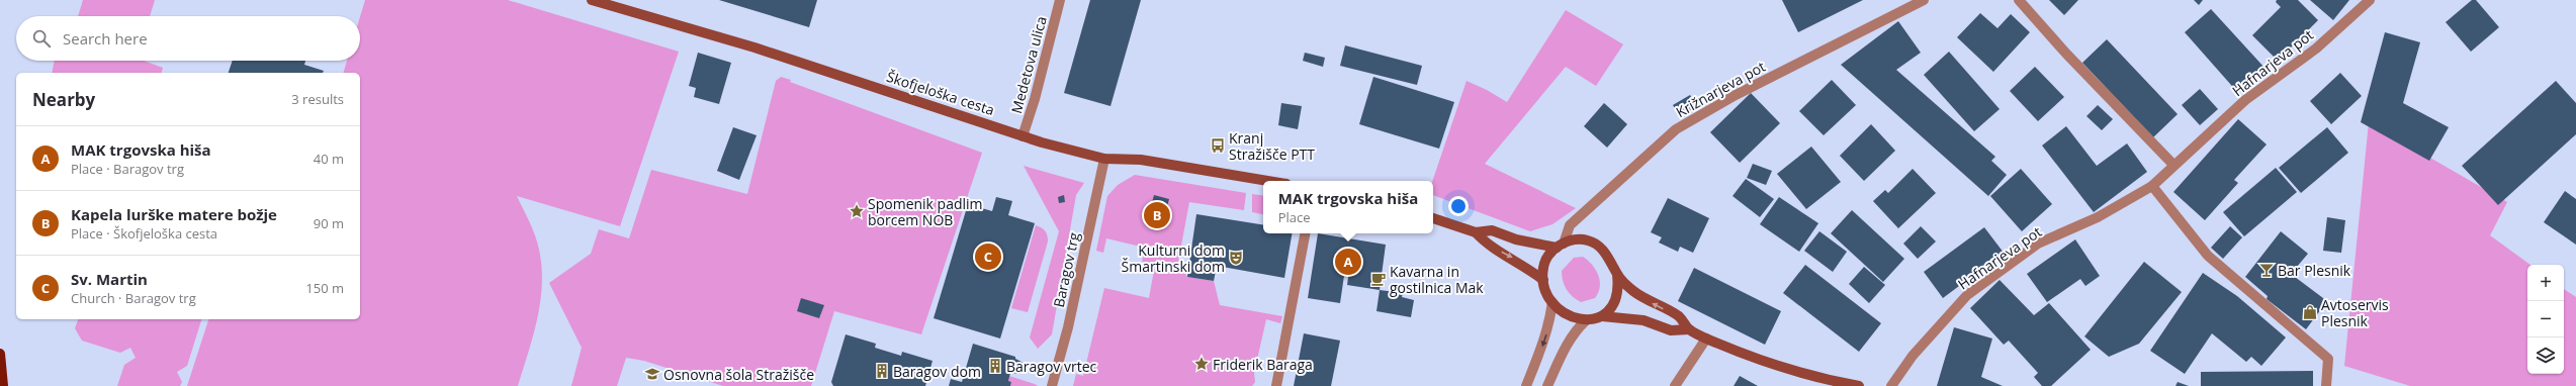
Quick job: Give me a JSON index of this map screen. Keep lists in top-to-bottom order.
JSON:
{
  "streets": {
    "street": [
      "Hafnarjeva pot",
      "Medetova ulica",
      "Križnarjeva pot",
      "Škofjeloška cesta",
      "Baragov trg"
    ]
  },
  "crossings": [
    ["Medetova ulica", "Škofjeloška cesta"],
    ["Škofjeloška cesta", "Baragov trg"]
  ],
  "places": {
    "bus stop": ["Kranj Stražišče PTT"],
    "place": ["Spomenik padlim borcem NOB", "Friderik Baraga"],
    "theatre": ["Kulturni dom Šmartinski dom"],
    "bar": ["Bar Plesnik"],
    "cafe": ["Kavarna in gostilnica Mak"],
    "shop": ["Avtoservis Plesnik"],
    "building": ["Baragov vrtec", "Baragov dom"],
    "school or university": ["Osnovna šola Stražišče"]
  },
  "page": {
    "search": "Search here",
    "heading": ["Nearby", "3 results"],
    "list": [
      {
        "mark": "A",
        "name": "MAK trgovska hiša",
        "note": "Place · Baragov trg",
        "value": "40 m"
      },
      {
        "mark": "B",
        "name": "Kapela lurške matere božje",
        "note": "Place · Škofjeloška cesta",
        "value": "90 m"
      },
      {
        "mark": "C",
        "name": "Sv. Martin",
        "note": "Church · Baragov trg",
        "value": "150 m"
      }
    ],
    "popup": ["MAK trgovska hiša", "Place"],
    "pins": ["B", "C", "A"],
    "map_buttons": ["+", "−"]
  }
}
